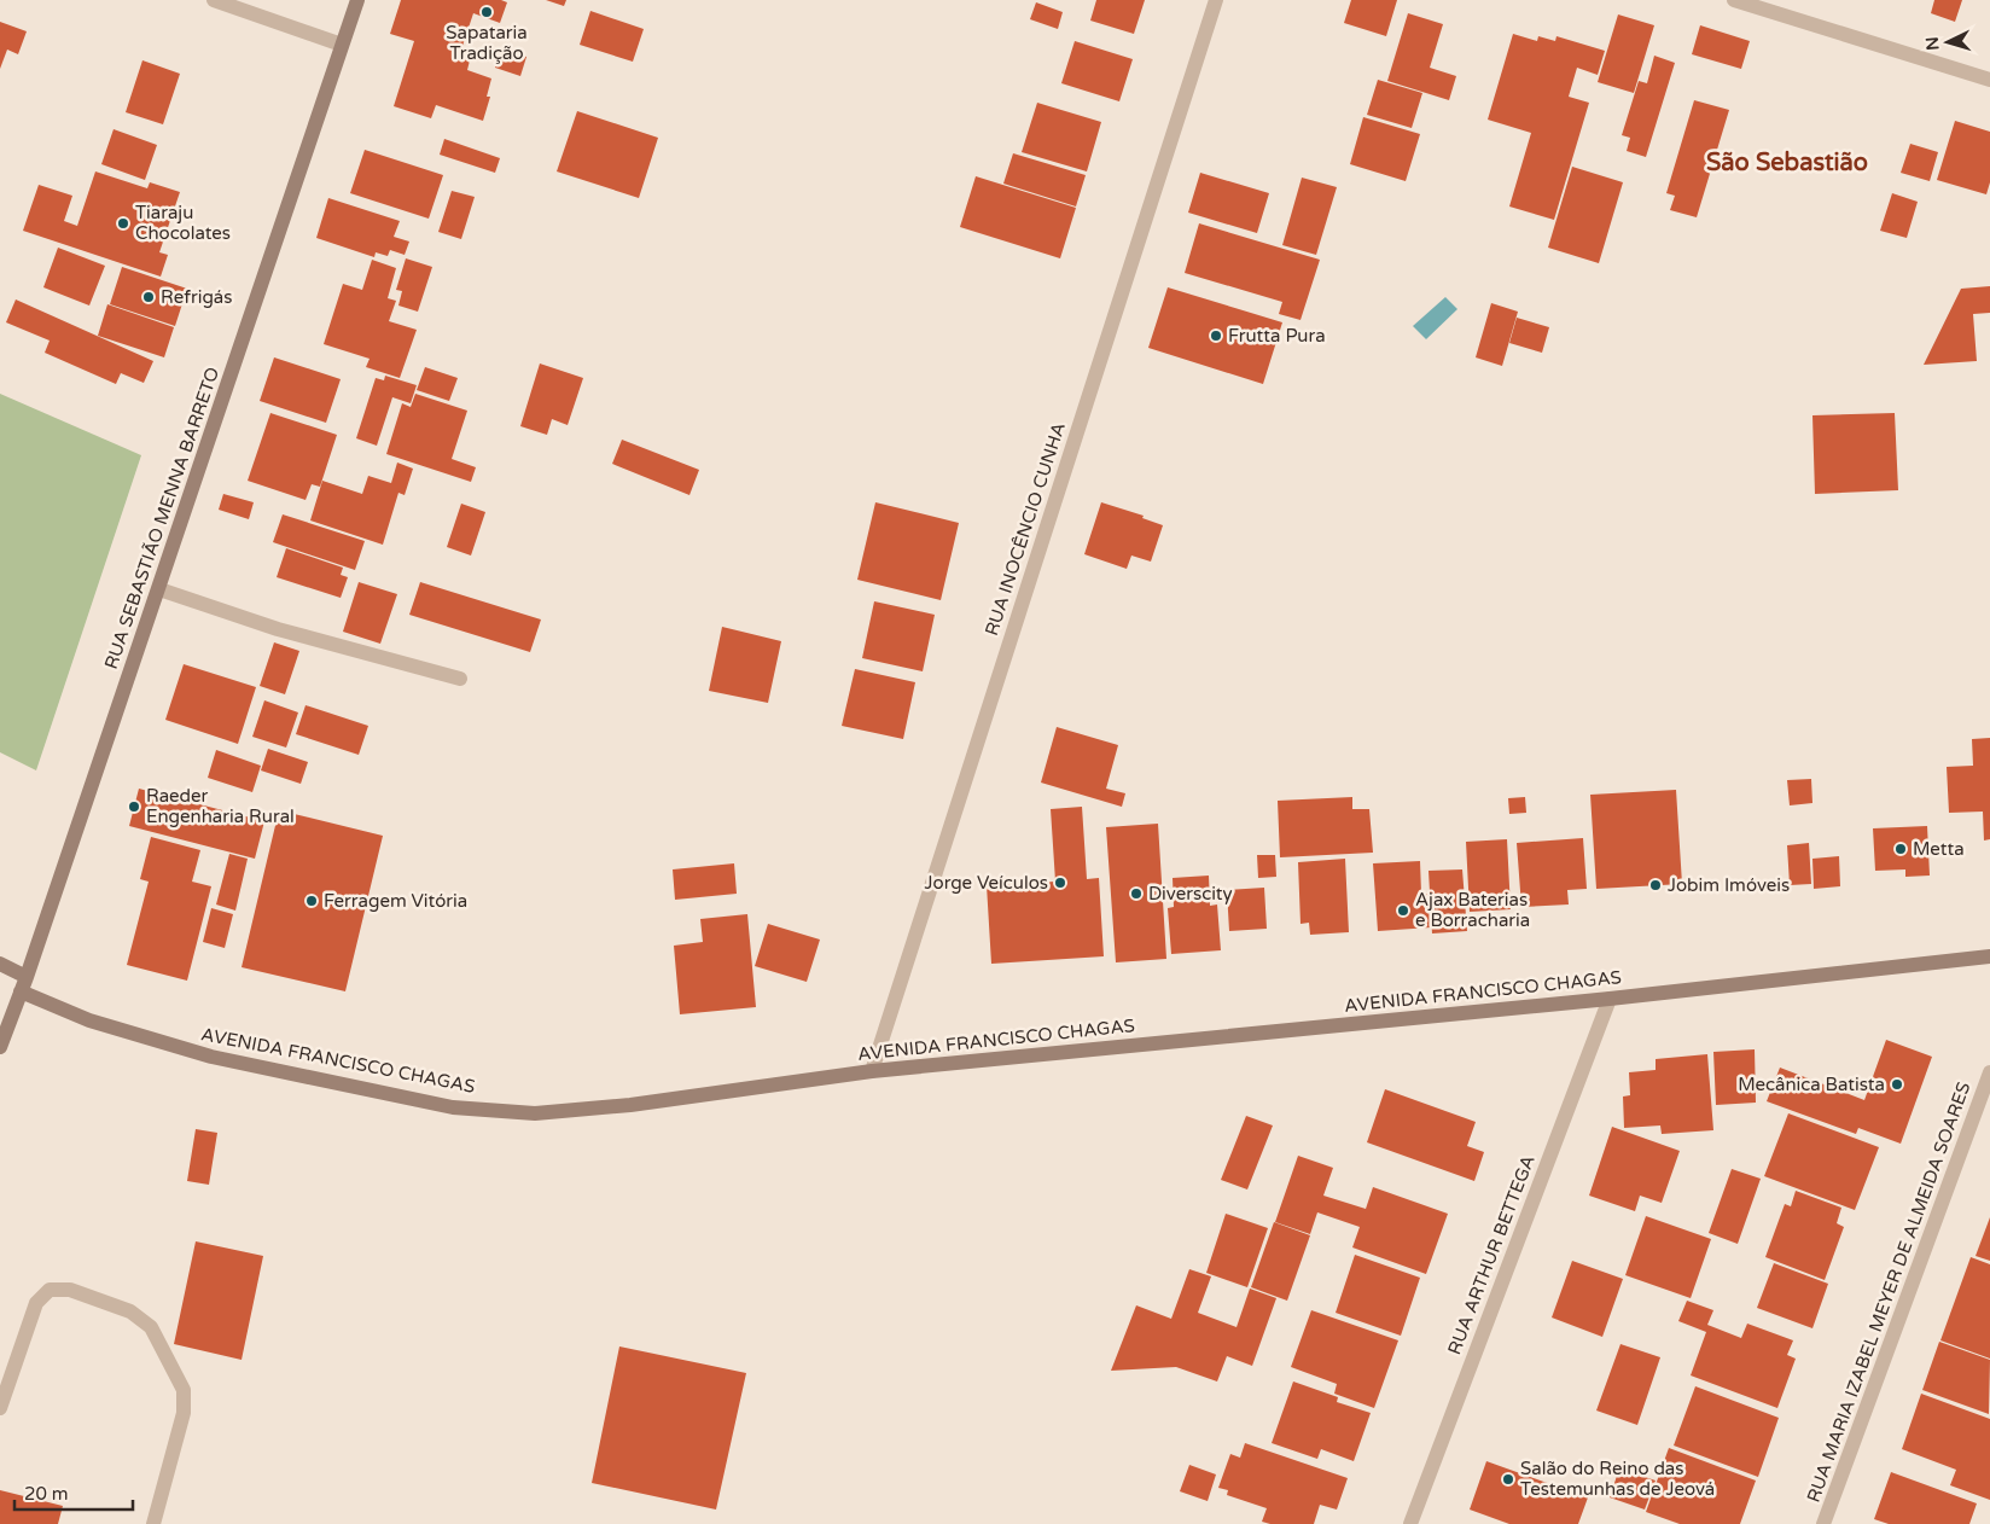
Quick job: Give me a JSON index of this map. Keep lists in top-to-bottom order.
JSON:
{
  "streets": {
    "main road": ["RUA SEBASTIÃO MENNA BARRETO", "AVENIDA FRANCISCO CHAGAS"],
    "street": ["RUA INOCÊNCIO CUNHA", "RUA ARTHUR BETTEGA", "RUA MARIA IZABEL MEYER DE ALMEIDA SOARES"]
  },
  "crossings": [
    ["RUA SEBASTIÃO MENNA BARRETO", "AVENIDA FRANCISCO CHAGAS"],
    ["RUA INOCÊNCIO CUNHA", "AVENIDA FRANCISCO CHAGAS"],
    ["AVENIDA FRANCISCO CHAGAS", "RUA ARTHUR BETTEGA"]
  ],
  "districts": ["São Sebastião"],
  "places": [
    "Sapataria Tradição",
    "Tiaraju Chocolates",
    "Refrigás",
    "Frutta Pura",
    "Raeder Engenharia Rural",
    "Metta",
    "Jorge Veículos",
    "Jobim Imóveis",
    "Diverscity",
    "Ferragem Vitória",
    "Ajax Baterias e Borracharia",
    "Mecânica Batista",
    "Salão do Reino das Testemunhas de Jeová"
  ],
  "scale_bar": "20 m",
  "north": "left"
}
